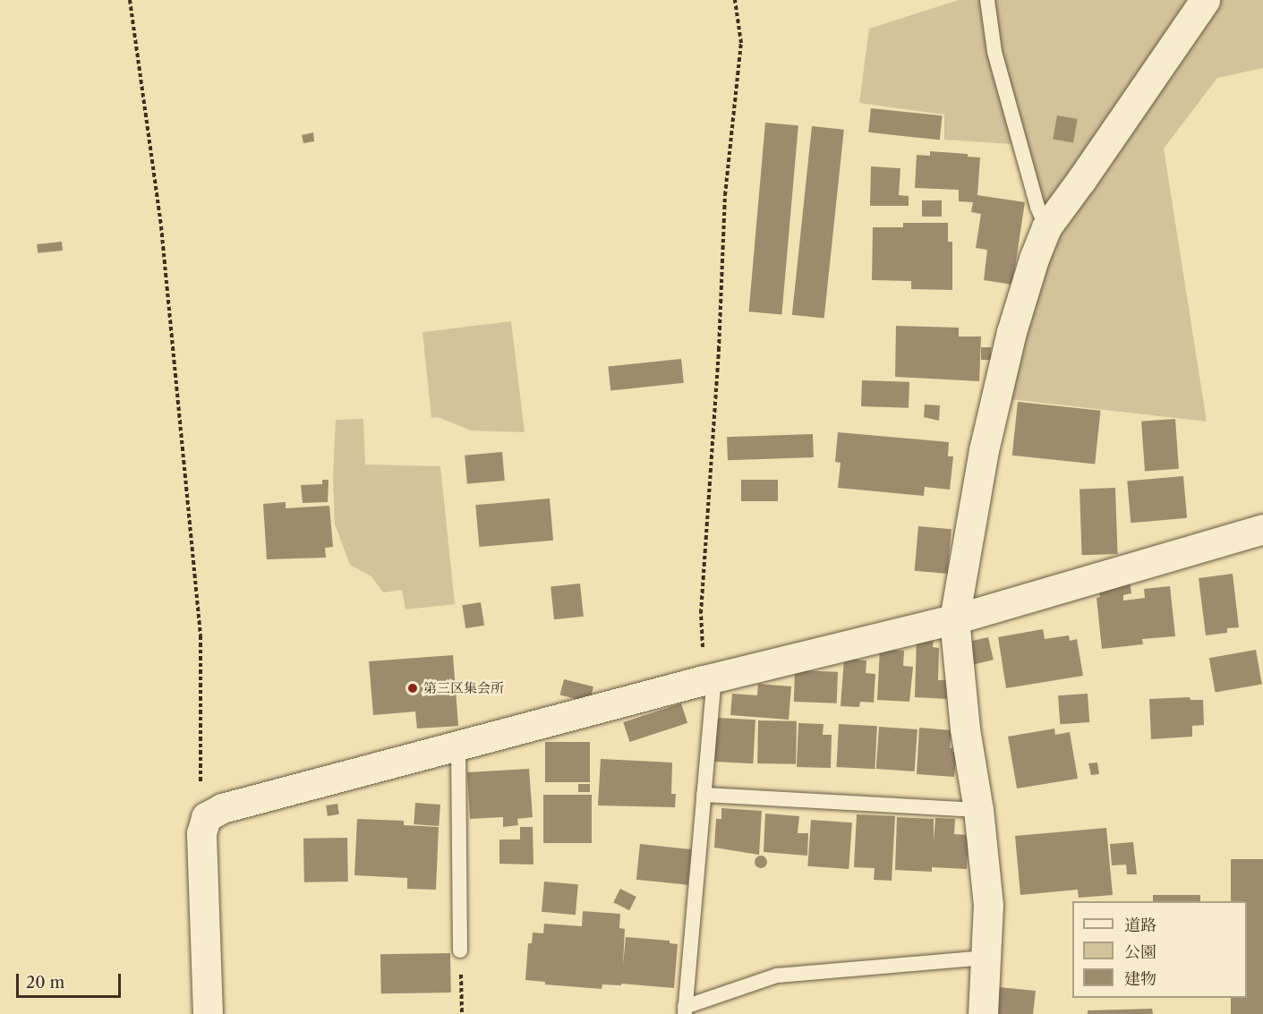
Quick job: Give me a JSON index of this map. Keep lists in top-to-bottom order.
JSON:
{
  "places": ["第三区集会所"],
  "legend": ["道路", "公園", "建物"],
  "scale_bar": "20 m"
}
